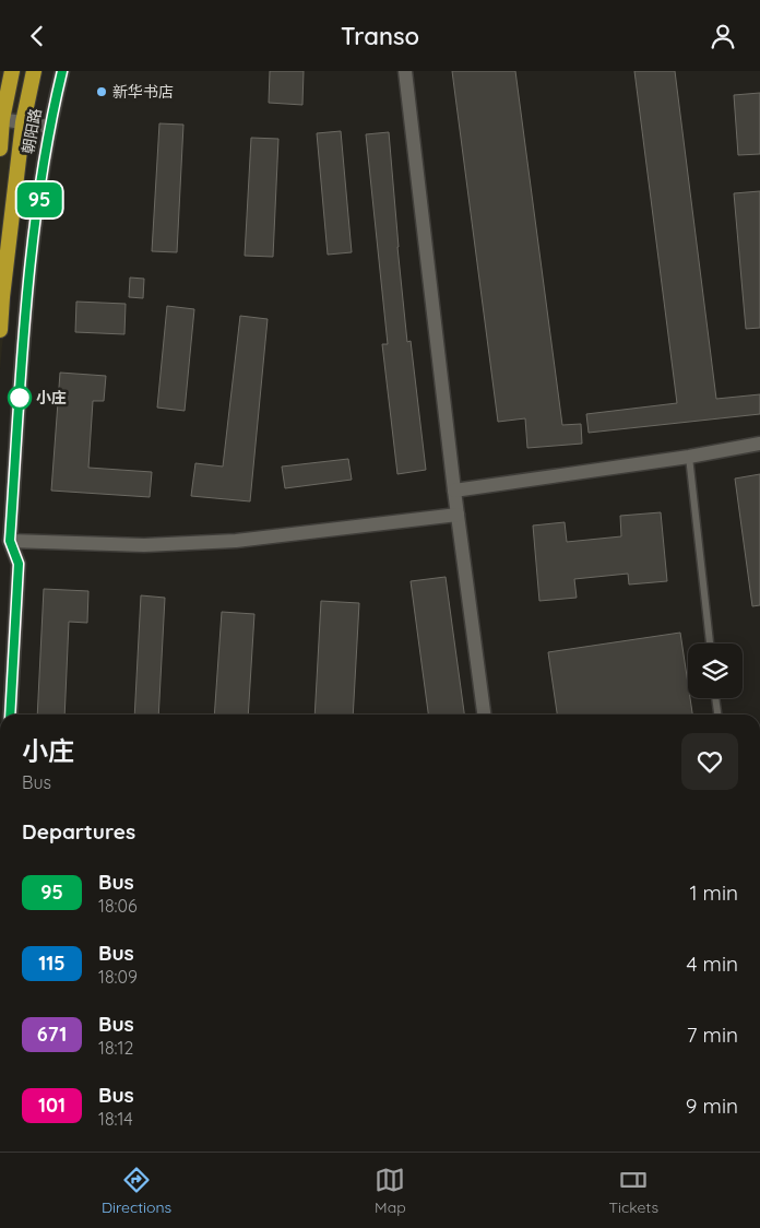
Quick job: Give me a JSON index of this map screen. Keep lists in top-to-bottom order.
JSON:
{
  "streets": {
    "highway": ["朝阳路"]
  },
  "places": ["新华书店", "小庄"],
  "lines": ["bus line 95"],
  "page": {
    "header": "Transo",
    "on_map": "95",
    "heading": [
      ["小庄", "Bus"],
      "Departures"
    ],
    "list": [
      {
        "mark": "95",
        "name": "Bus",
        "note": "18:06",
        "value": "1 min"
      },
      {
        "mark": "115",
        "name": "Bus",
        "note": "18:09",
        "value": "4 min"
      },
      {
        "mark": "671",
        "name": "Bus",
        "note": "18:12",
        "value": "7 min"
      },
      {
        "mark": "101",
        "name": "Bus",
        "note": "18:14",
        "value": "9 min"
      }
    ],
    "tabs": ["Directions", "Map", "Tickets"]
  }
}
